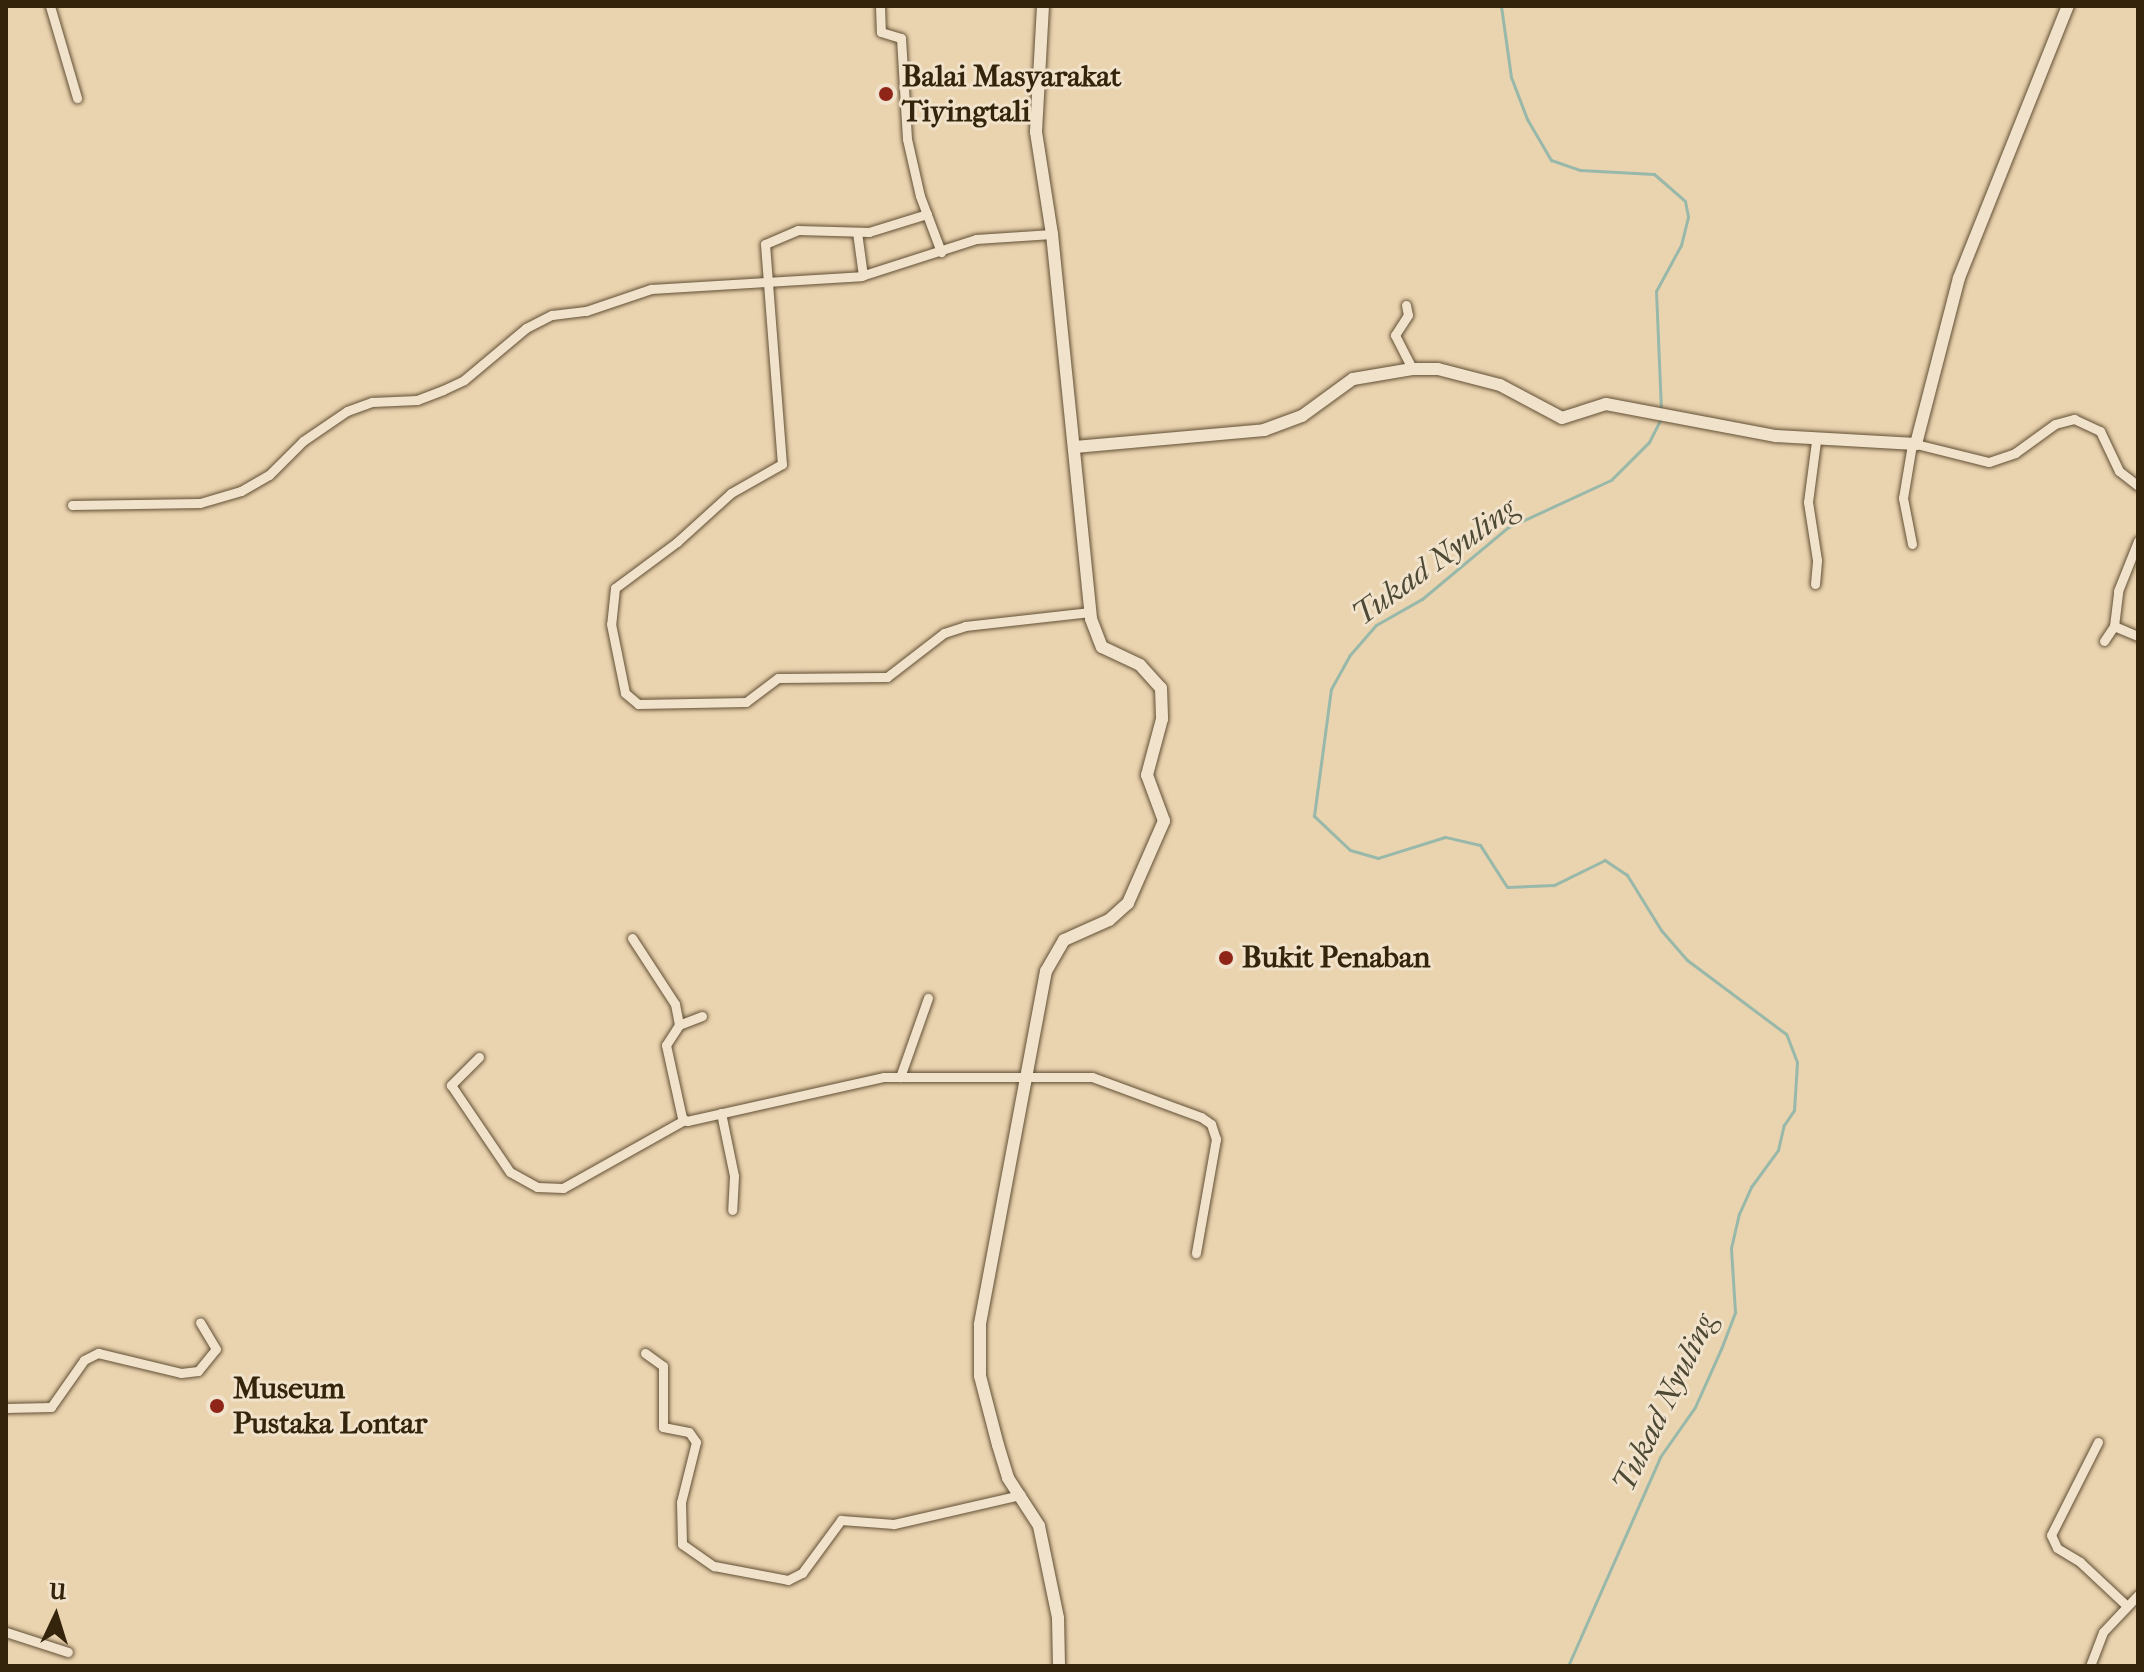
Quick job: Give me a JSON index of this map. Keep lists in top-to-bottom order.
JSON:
{
  "water": ["Tukad Nyuling"],
  "places": ["Balai Masyarakat Tiyingtali", "Bukit Penaban", "Museum Pustaka Lontar"],
  "north": "top"
}
